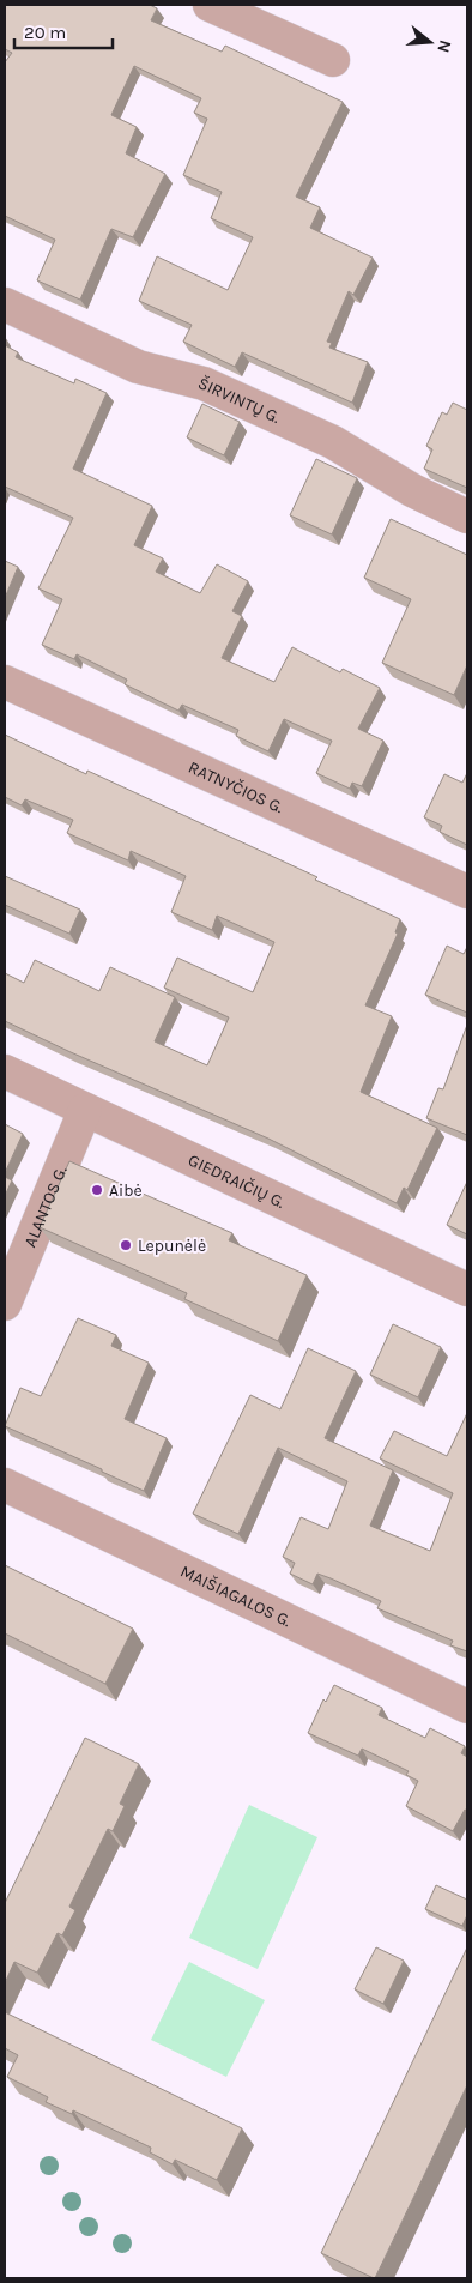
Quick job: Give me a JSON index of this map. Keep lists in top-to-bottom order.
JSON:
{
  "streets": {
    "street": [
      "ŠIRVINTŲ G.",
      "RATNYČIOS G.",
      "GIEDRAIČIŲ G.",
      "ALANTOS G.",
      "MAIŠIAGALOS G."
    ]
  },
  "crossings": [
    ["GIEDRAIČIŲ G.", "ALANTOS G."]
  ],
  "places": ["Aibė", "Lepunėlė"],
  "scale_bar": "20 m",
  "north": "right"
}
